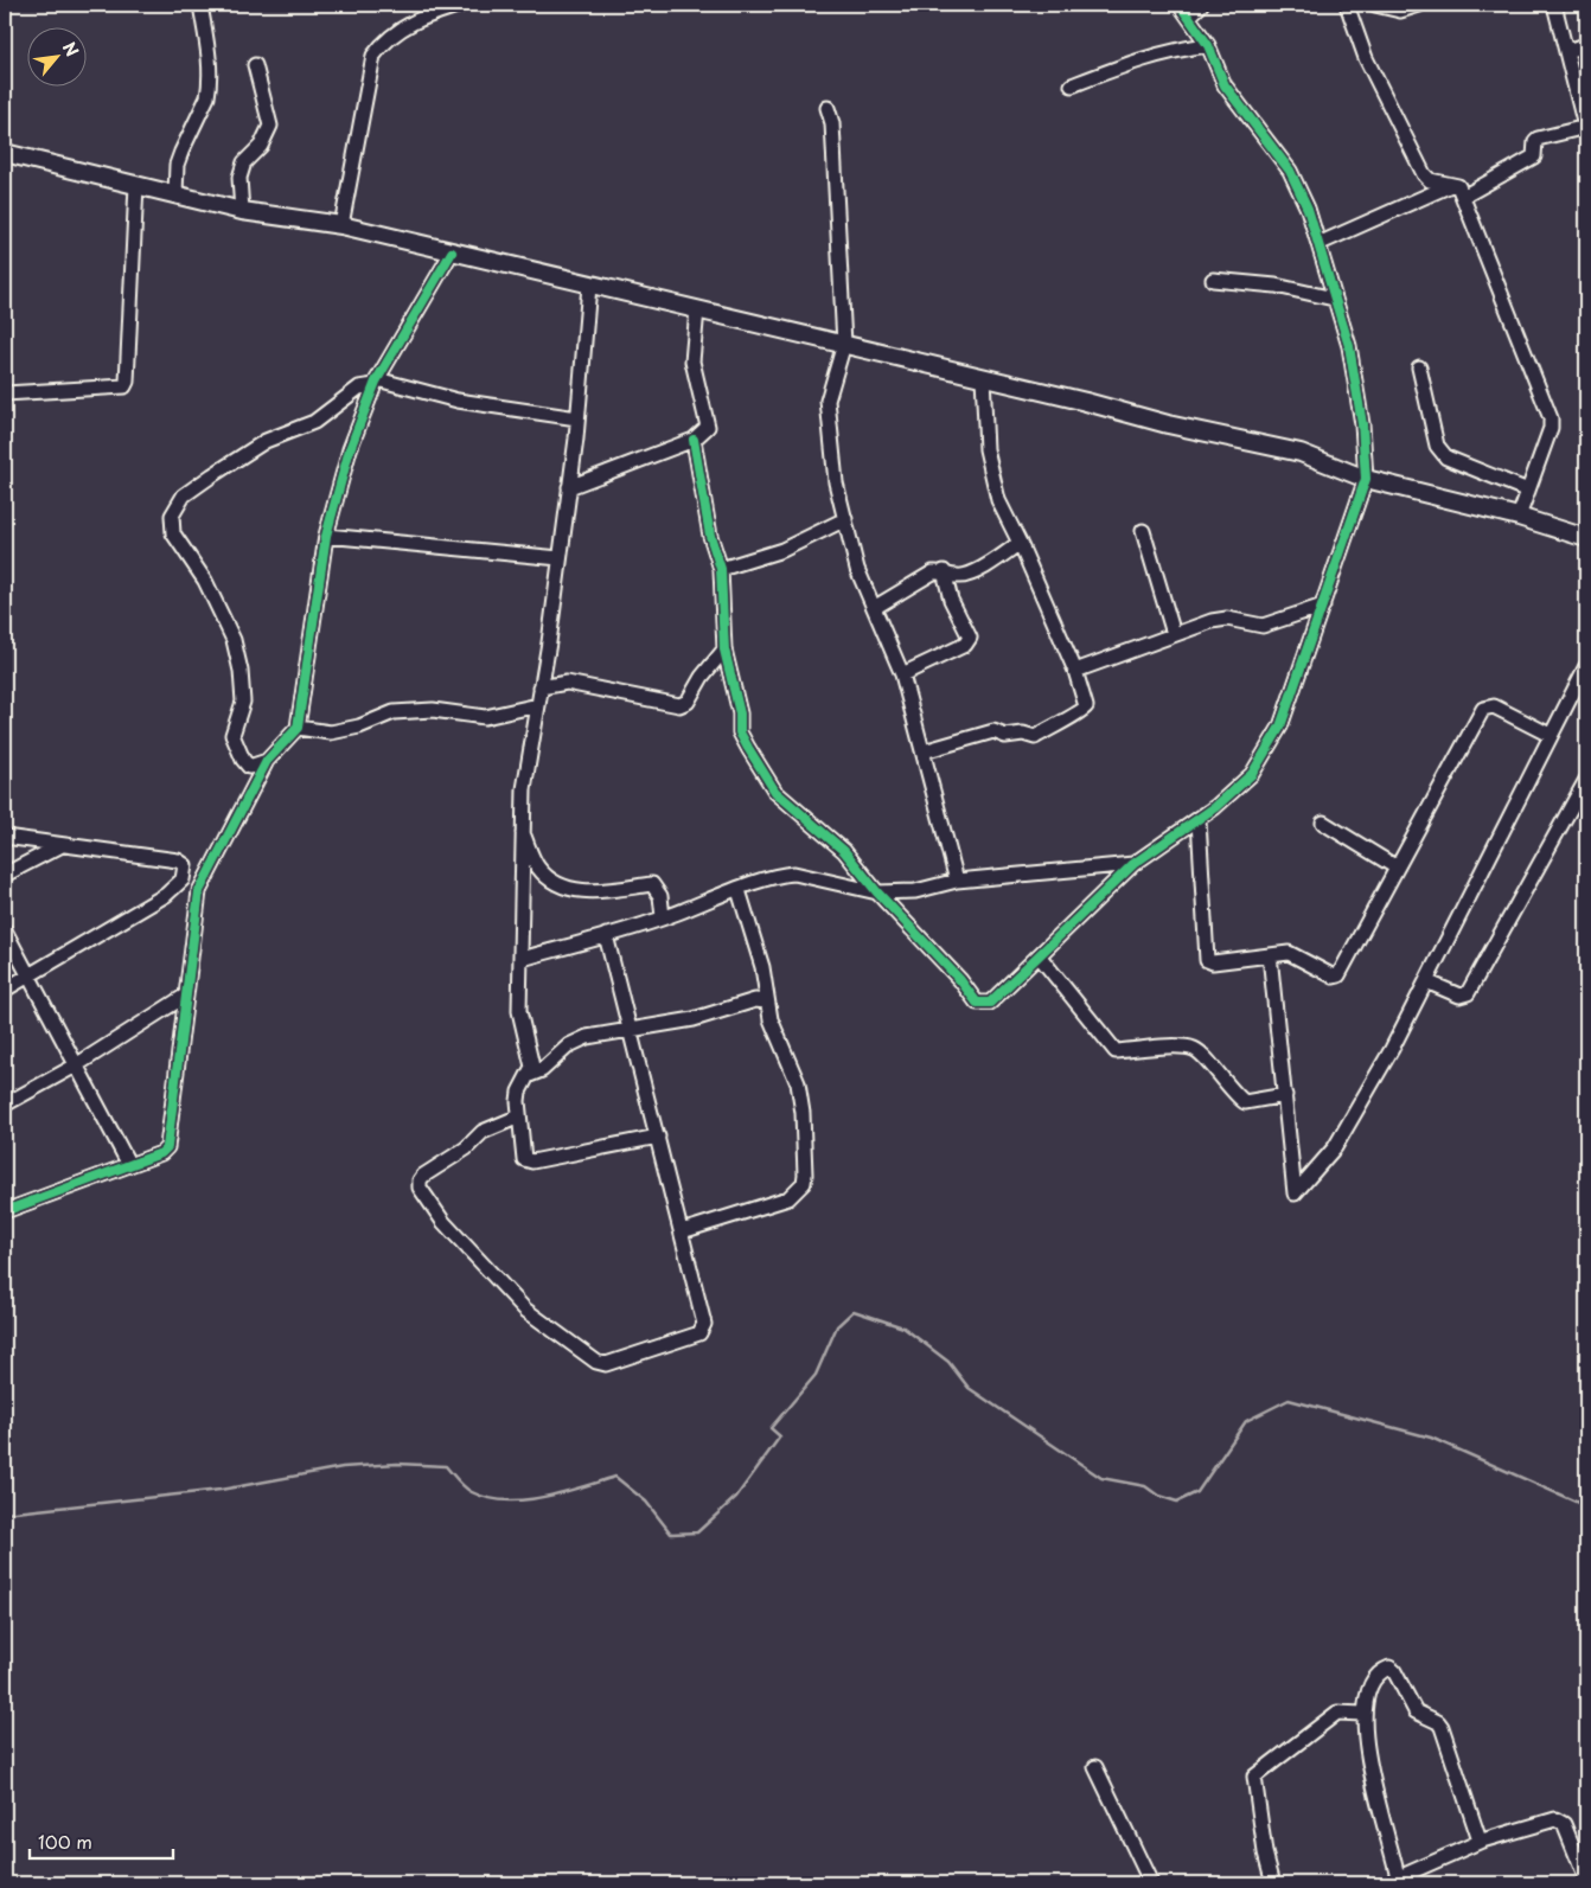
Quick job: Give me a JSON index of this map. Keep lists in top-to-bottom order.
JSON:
{
  "scale_bar": "100 m",
  "north": "top right"
}
